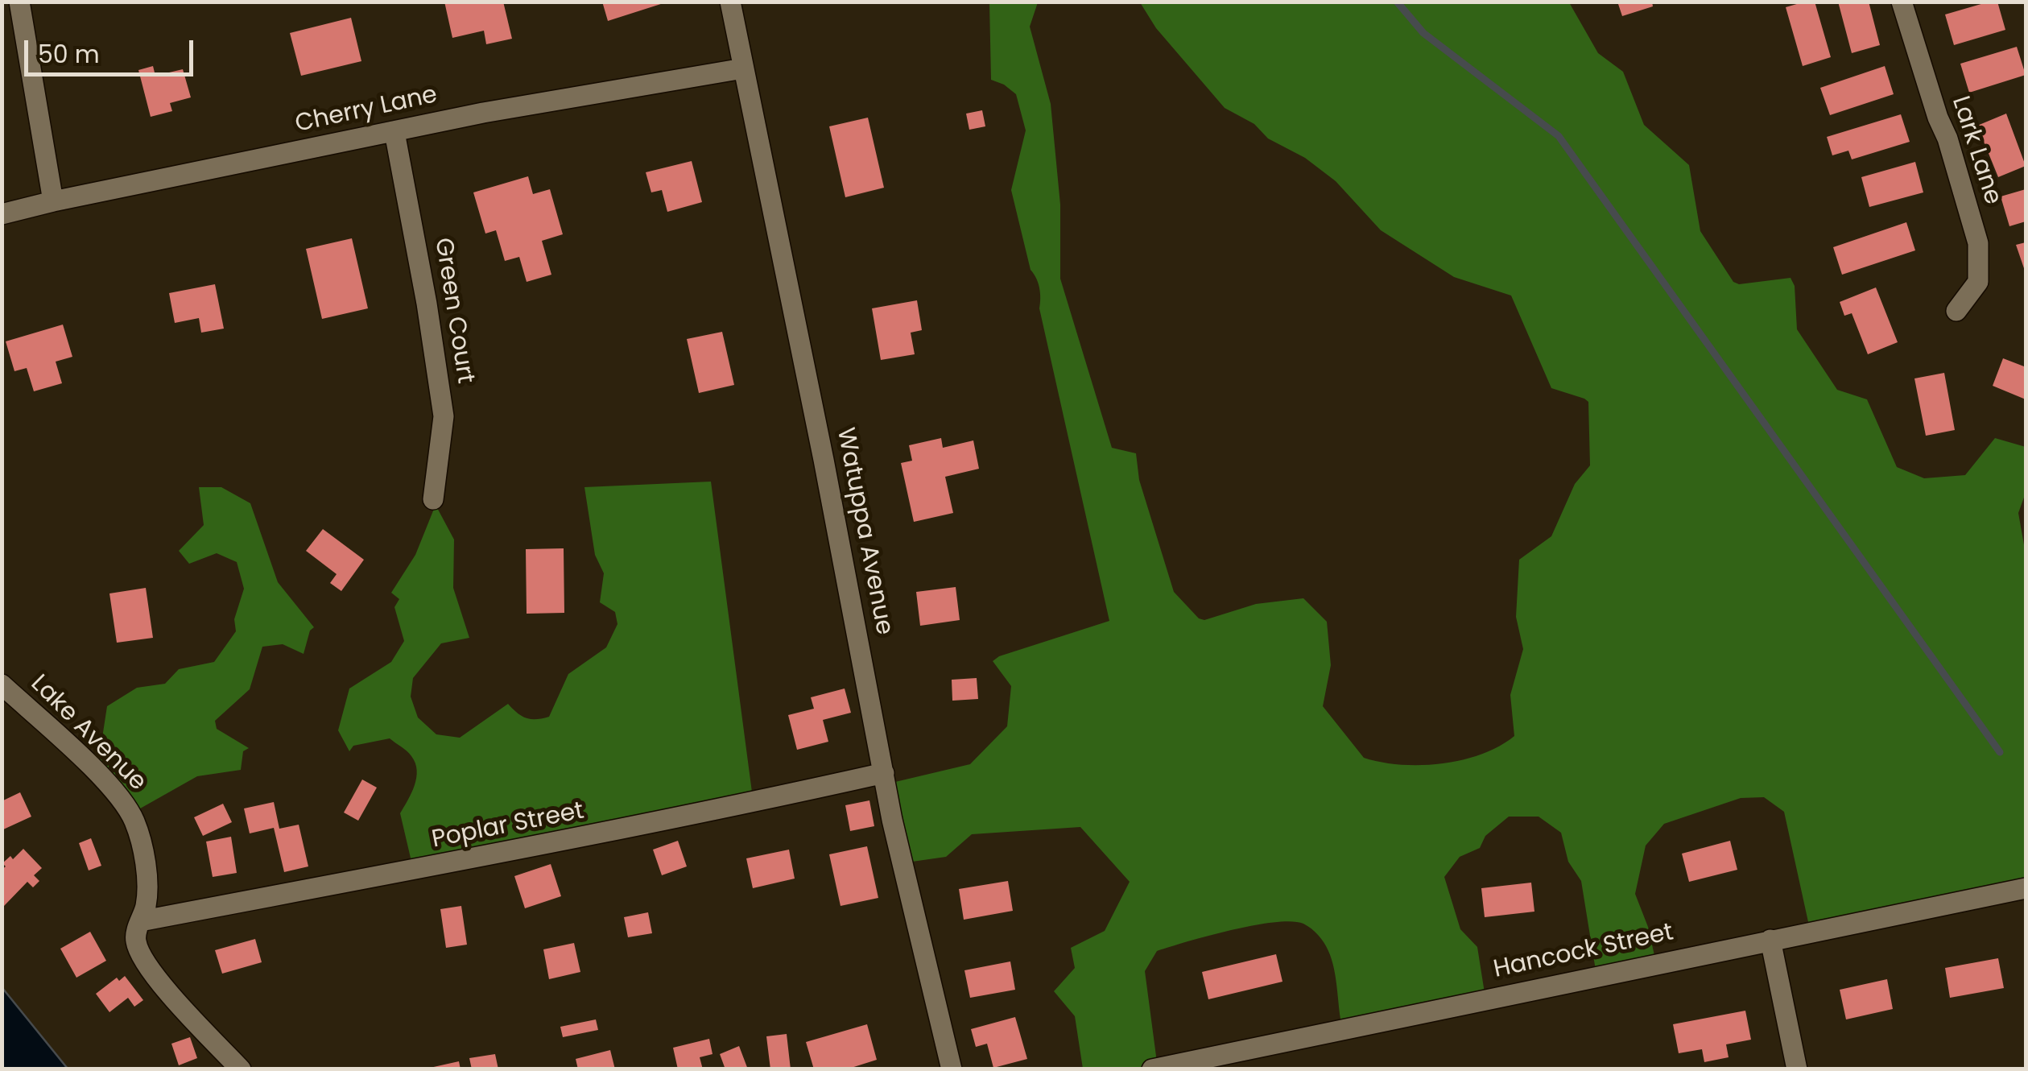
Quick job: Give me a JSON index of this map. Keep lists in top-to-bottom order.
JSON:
{
  "streets": {
    "street": [
      "Cherry Lane",
      "Lark Lane",
      "Green Court",
      "Watuppa Avenue",
      "Lake Avenue",
      "Poplar Street",
      "Hancock Street"
    ]
  },
  "crossings": [
    ["Cherry Lane", "Green Court"],
    ["Cherry Lane", "Watuppa Avenue"],
    ["Watuppa Avenue", "Poplar Street"],
    ["Lake Avenue", "Poplar Street"]
  ],
  "scale_bar": "50 m"
}
